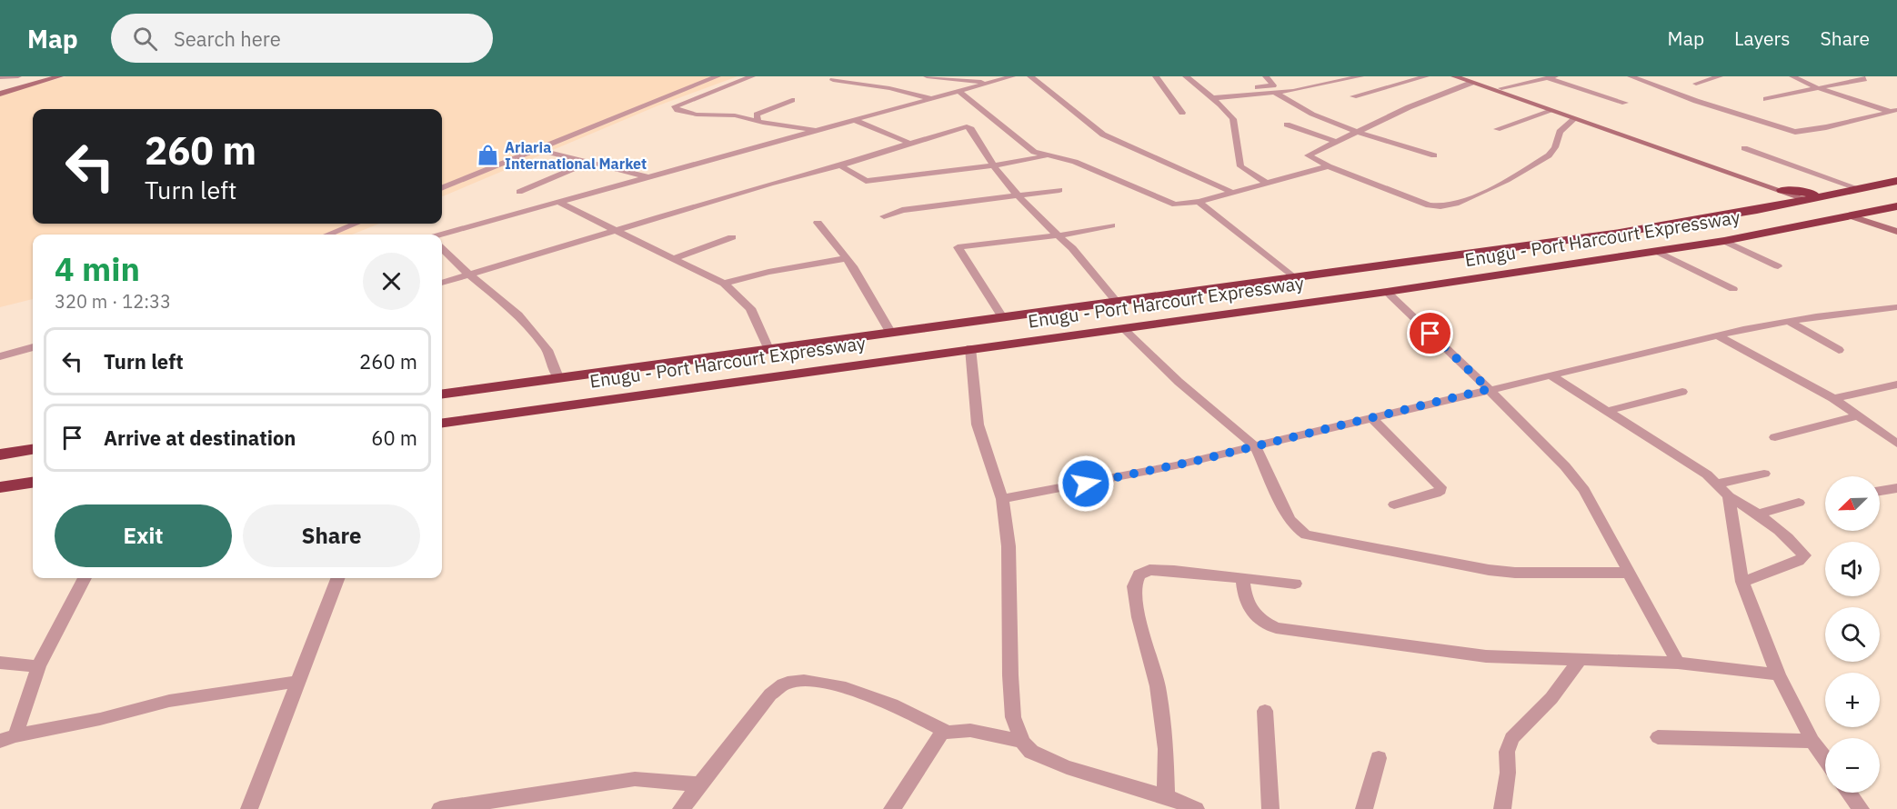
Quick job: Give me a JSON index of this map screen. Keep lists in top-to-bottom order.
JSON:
{
  "streets": {
    "highway": ["Enugu - Port Harcourt Expressway"]
  },
  "places": {
    "shop": ["Ariaria International Market"]
  },
  "north": "bottom left",
  "page": {
    "header": "Map",
    "search": "Search here",
    "nav": ["Map", "Layers", "Share"],
    "turn": ["260 m", "Turn left"],
    "heading": ["4 min", "320 m · 12:33"],
    "list": [
      {
        "name": "Turn left",
        "value": "260 m"
      },
      {
        "name": "Arrive at destination",
        "value": "60 m"
      }
    ],
    "map_buttons": ["+", "−"],
    "buttons": ["Exit", "Share"]
  }
}
